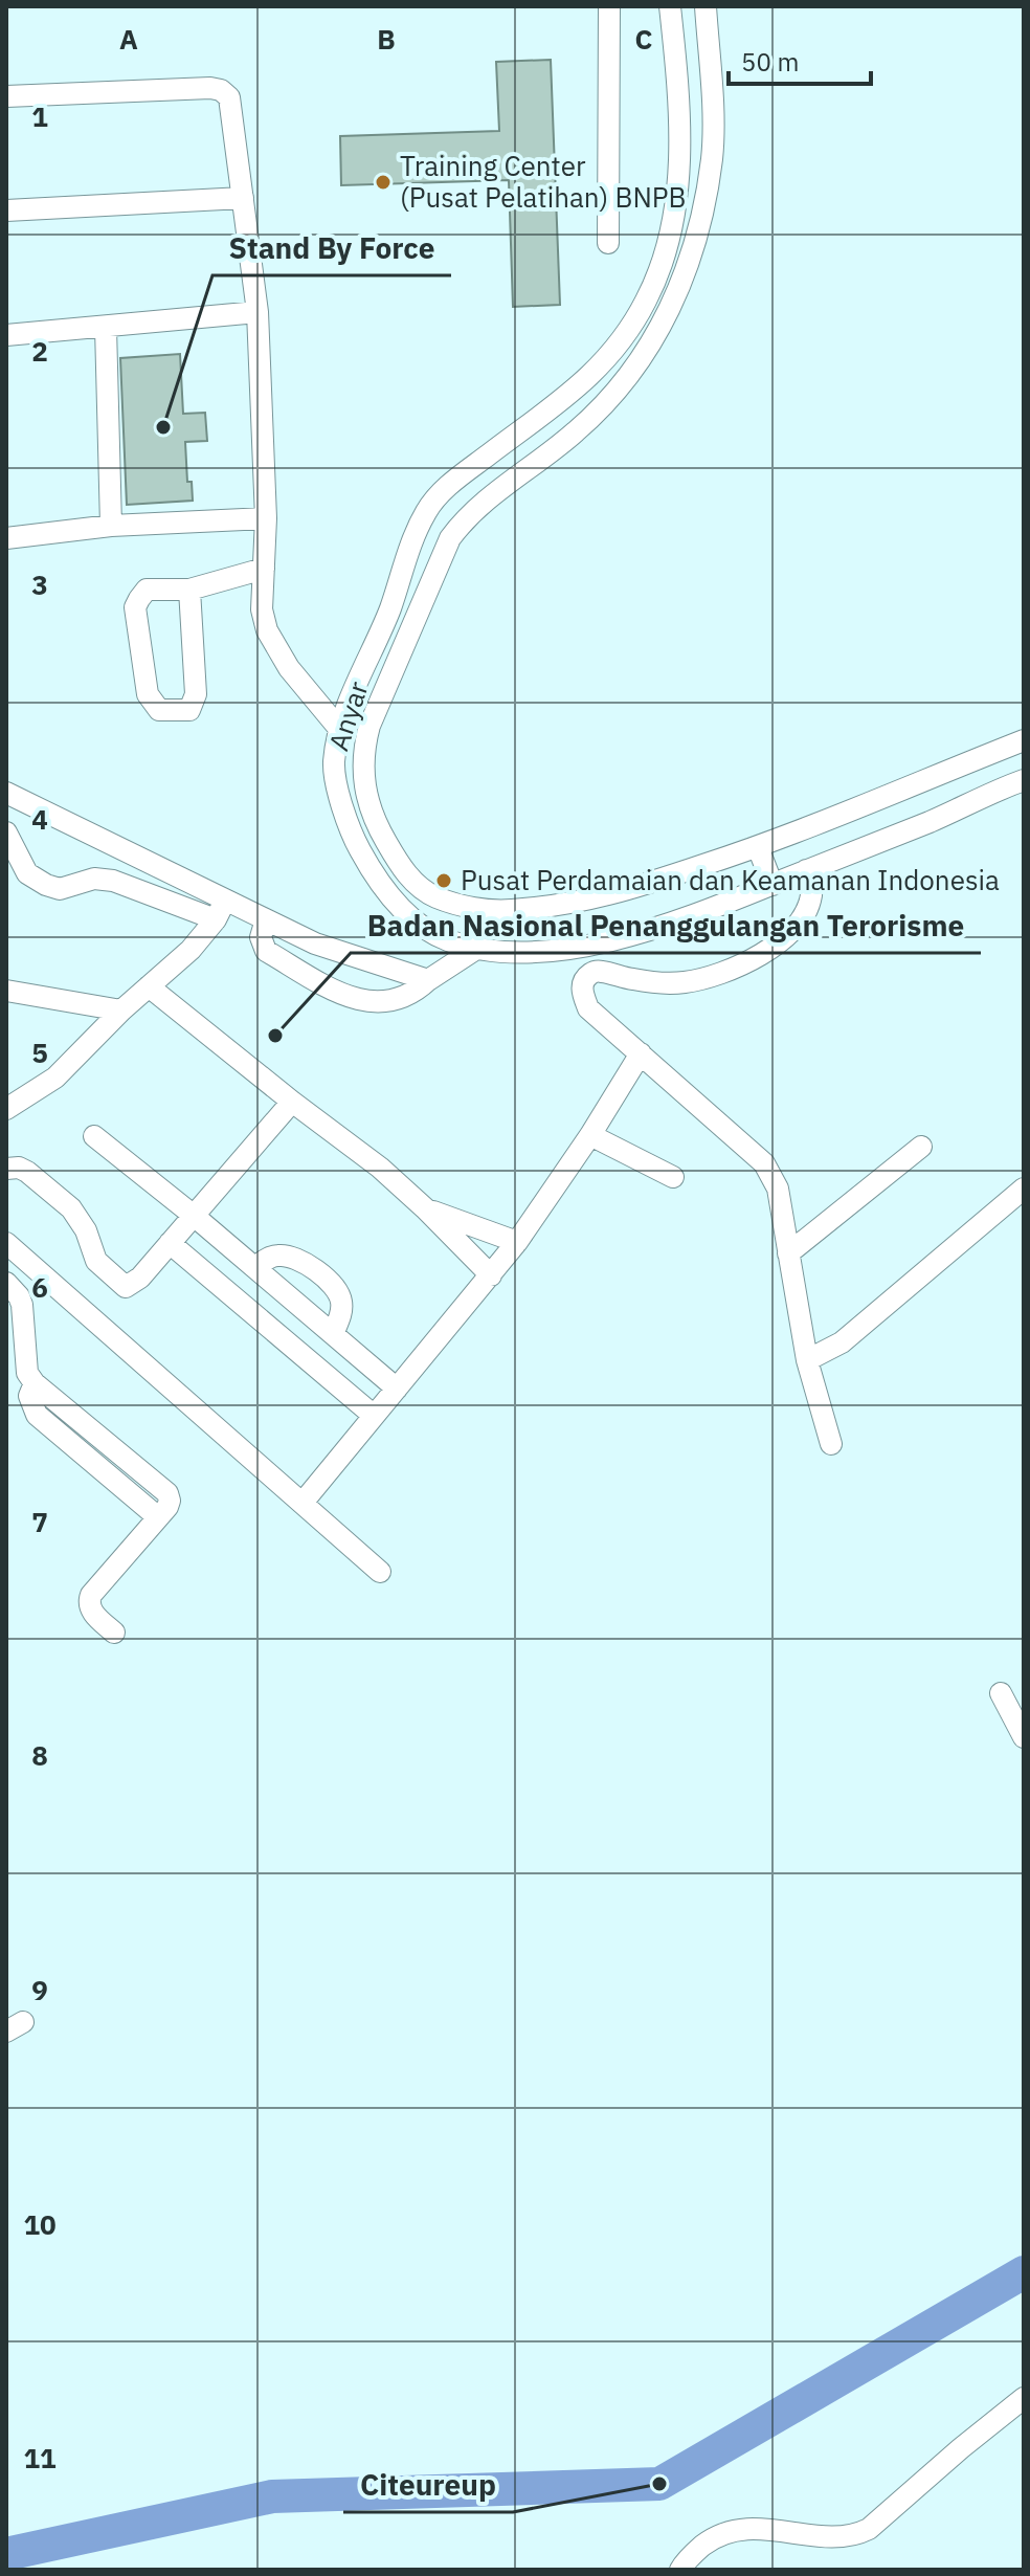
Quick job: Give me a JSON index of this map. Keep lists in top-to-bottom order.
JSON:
{
  "streets": {
    "street": ["Anyar"]
  },
  "places": [
    "Training Center (Pusat Pelatihan) BNPB",
    "Stand By Force",
    "Pusat Perdamaian dan Keamanan Indonesia",
    "Badan Nasional Penanggulangan Terorisme",
    "Citeureup"
  ],
  "scale_bar": "50 m",
  "grid": {
    "columns": ["A", "B", "C"],
    "rows": [
      "1",
      "2",
      "3",
      "4",
      "5",
      "6",
      "7",
      "8",
      "9",
      "10",
      "11"
    ]
  }
}
